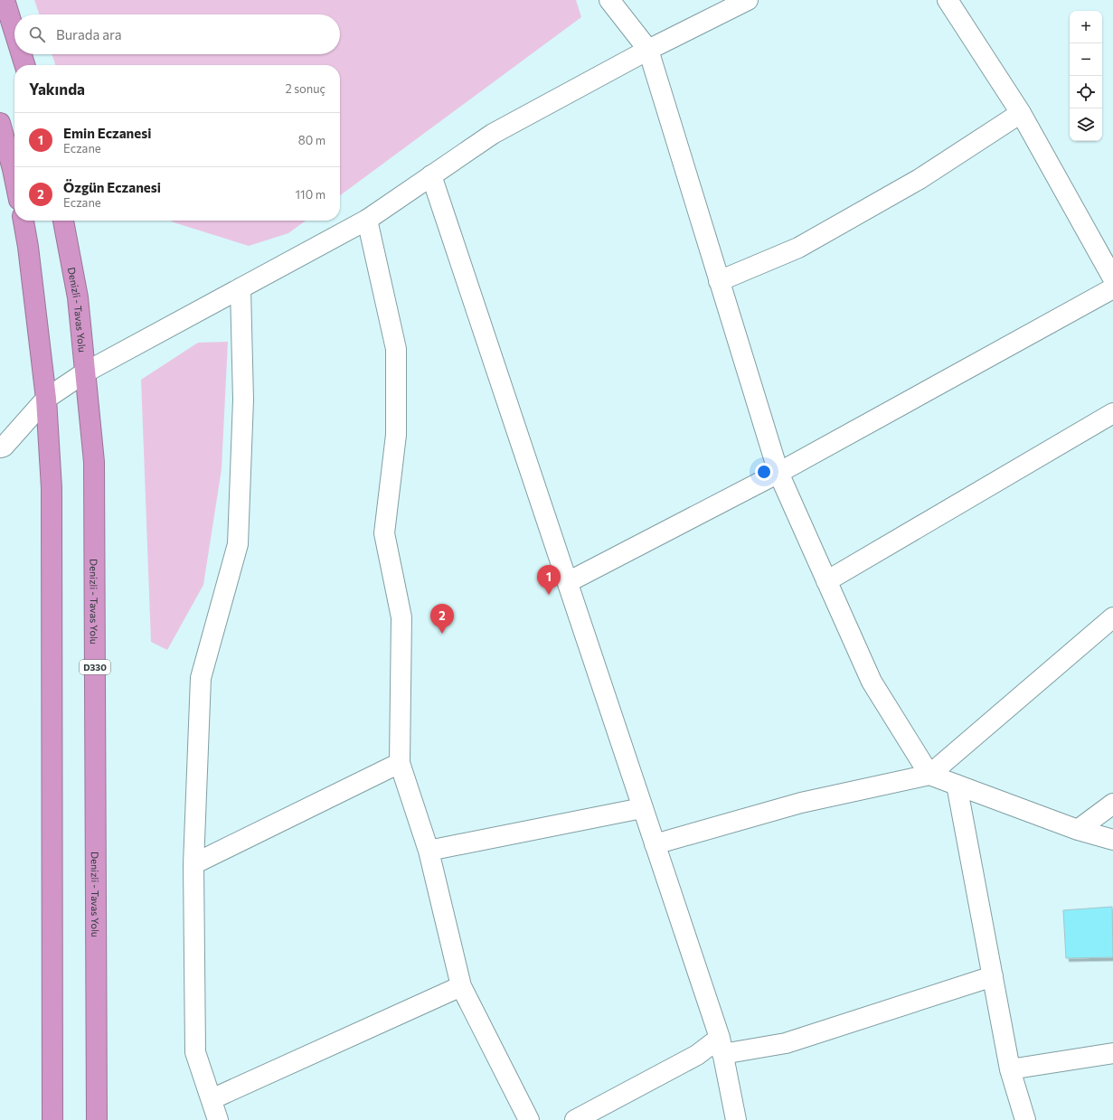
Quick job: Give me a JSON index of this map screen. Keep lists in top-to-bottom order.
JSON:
{
  "streets": {
    "highway": ["Denizli - Tavas Yolu", "D330"]
  },
  "page": {
    "map_buttons": ["+", "−"],
    "search": "Burada ara",
    "heading": ["Yakında", "2 sonuç"],
    "list": [
      {
        "mark": "1",
        "name": "Emin Eczanesi",
        "note": "Eczane",
        "value": "80 m"
      },
      {
        "mark": "2",
        "name": "Özgün Eczanesi",
        "note": "Eczane",
        "value": "110 m"
      }
    ],
    "pins": ["1", "2"]
  }
}
